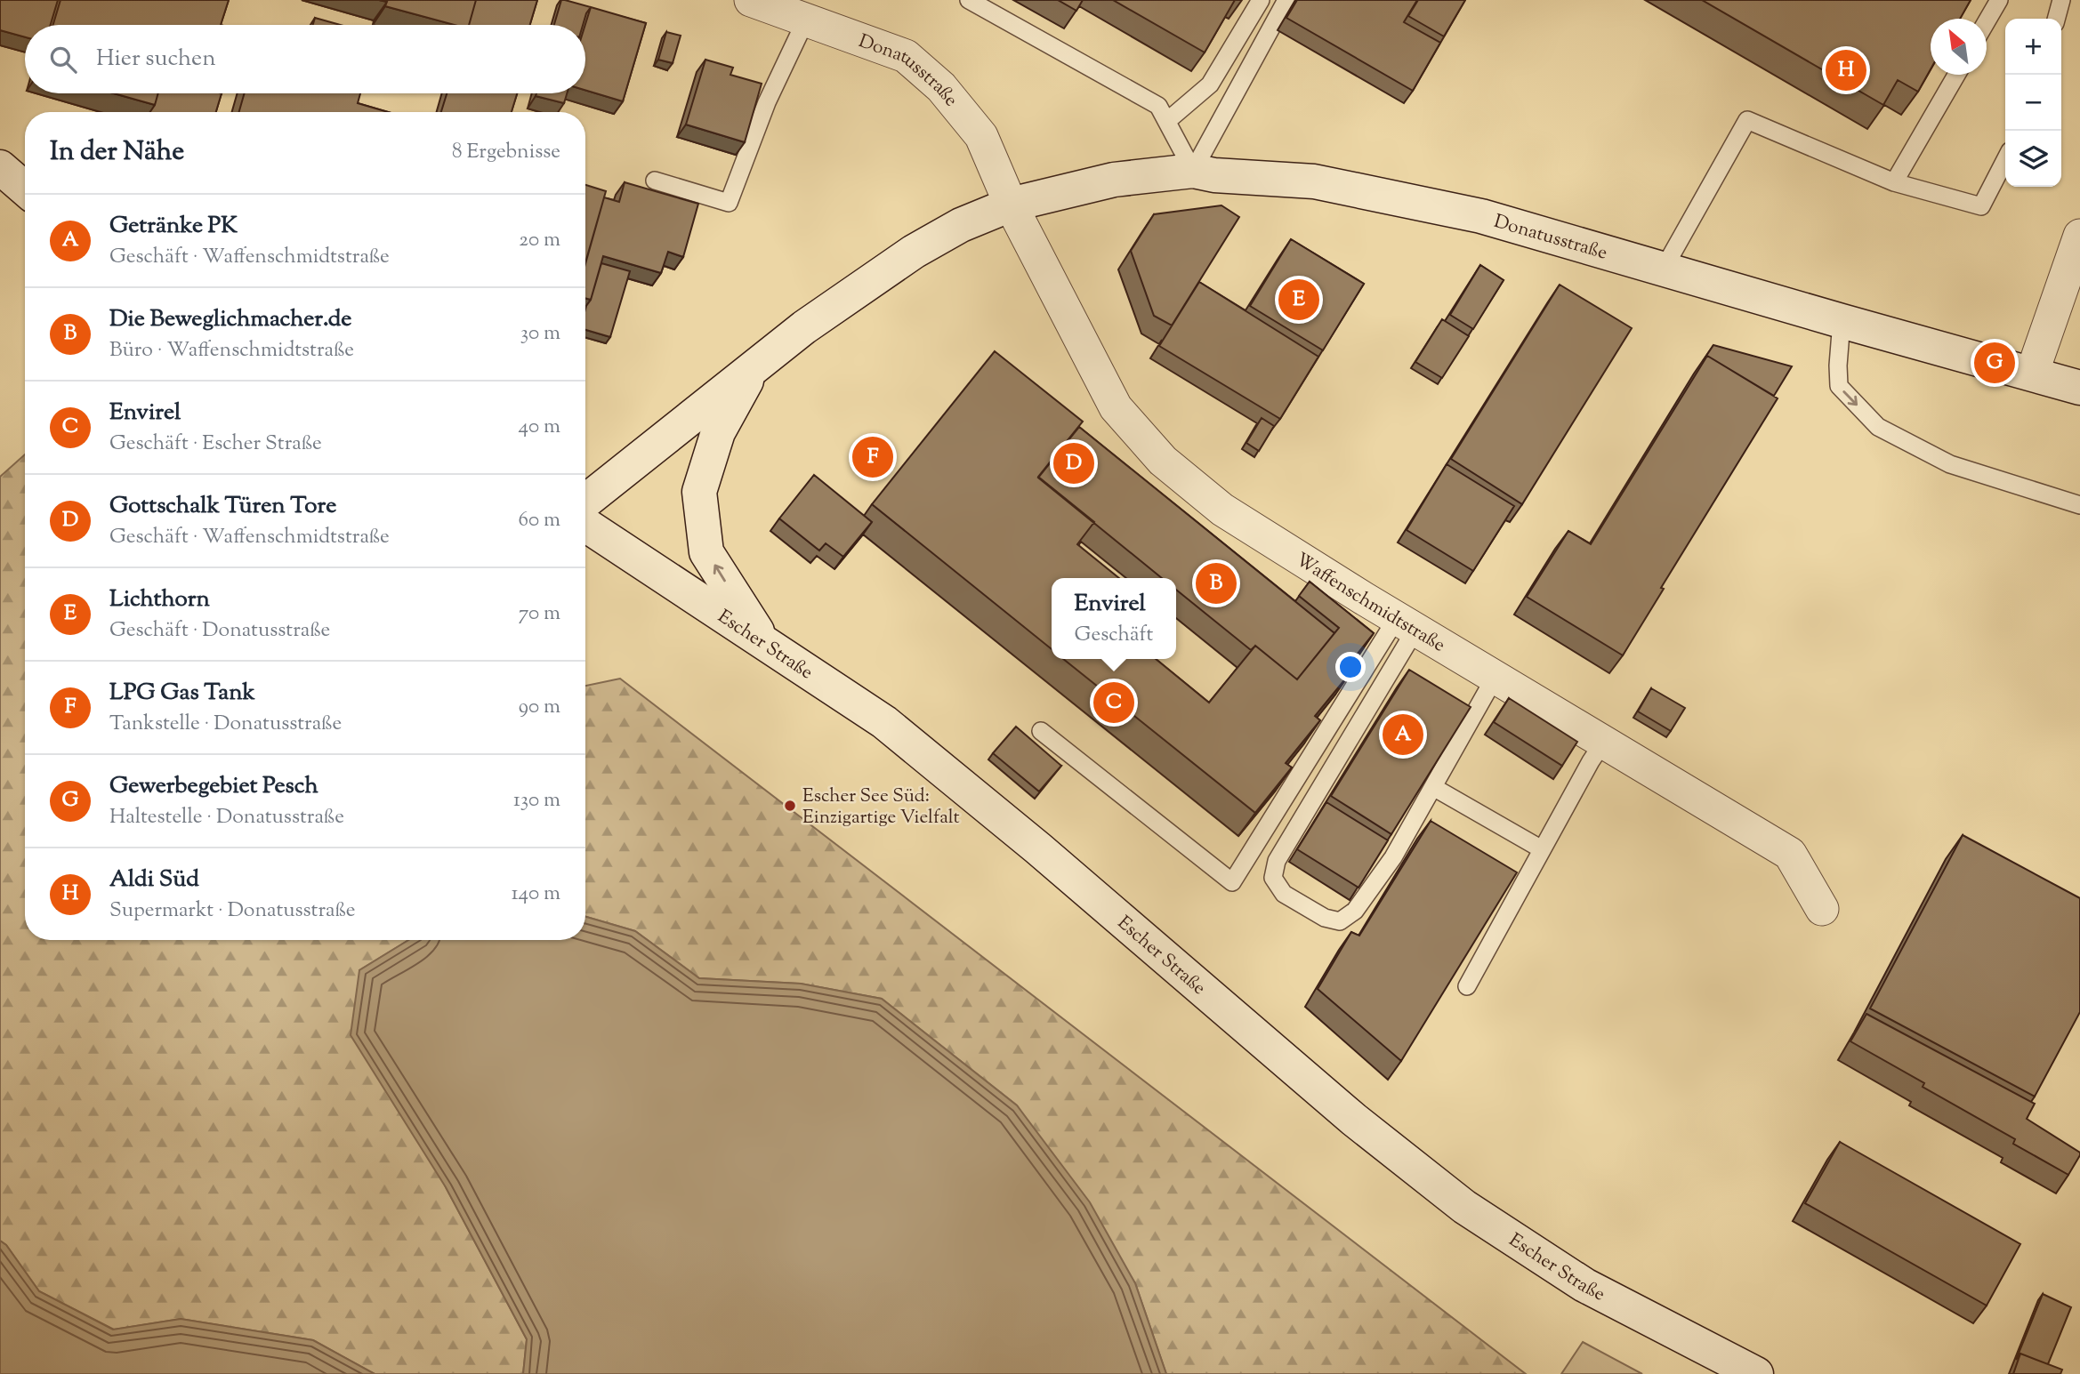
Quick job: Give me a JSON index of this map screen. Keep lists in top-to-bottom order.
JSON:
{
  "streets": {
    "main road": ["Donatusstraße", "Escher Straße"],
    "street": ["Waffenschmidtstraße"]
  },
  "crossings": [
    ["Donatusstraße", "Waffenschmidtstraße"],
    ["Donatusstraße", "Escher Straße"]
  ],
  "places": ["Escher See Süd: Einzigartige Vielfalt"],
  "north": "top left",
  "page": {
    "map_buttons": ["+", "−"],
    "search": "Hier suchen",
    "pins": [
      "H",
      "E",
      "G",
      "F",
      "D",
      "B",
      "C",
      "A"
    ],
    "heading": ["In der Nähe", "8 Ergebnisse"],
    "list": [
      {
        "mark": "A",
        "name": "Getränke PK",
        "note": "Geschäft · Waffenschmidtstraße",
        "value": "20 m"
      },
      {
        "mark": "B",
        "name": "Die Beweglichmacher.de",
        "note": "Büro · Waffenschmidtstraße",
        "value": "30 m"
      },
      {
        "mark": "C",
        "name": "Envirel",
        "note": "Geschäft · Escher Straße",
        "value": "40 m"
      },
      {
        "mark": "D",
        "name": "Gottschalk Türen Tore",
        "note": "Geschäft · Waffenschmidtstraße",
        "value": "60 m"
      },
      {
        "mark": "E",
        "name": "Lichthorn",
        "note": "Geschäft · Donatusstraße",
        "value": "70 m"
      },
      {
        "mark": "F",
        "name": "LPG Gas Tank",
        "note": "Tankstelle · Donatusstraße",
        "value": "90 m"
      },
      {
        "mark": "G",
        "name": "Gewerbegebiet Pesch",
        "note": "Haltestelle · Donatusstraße",
        "value": "130 m"
      },
      {
        "mark": "H",
        "name": "Aldi Süd",
        "note": "Supermarkt · Donatusstraße",
        "value": "140 m"
      }
    ],
    "popup": ["Envirel", "Geschäft"]
  }
}
